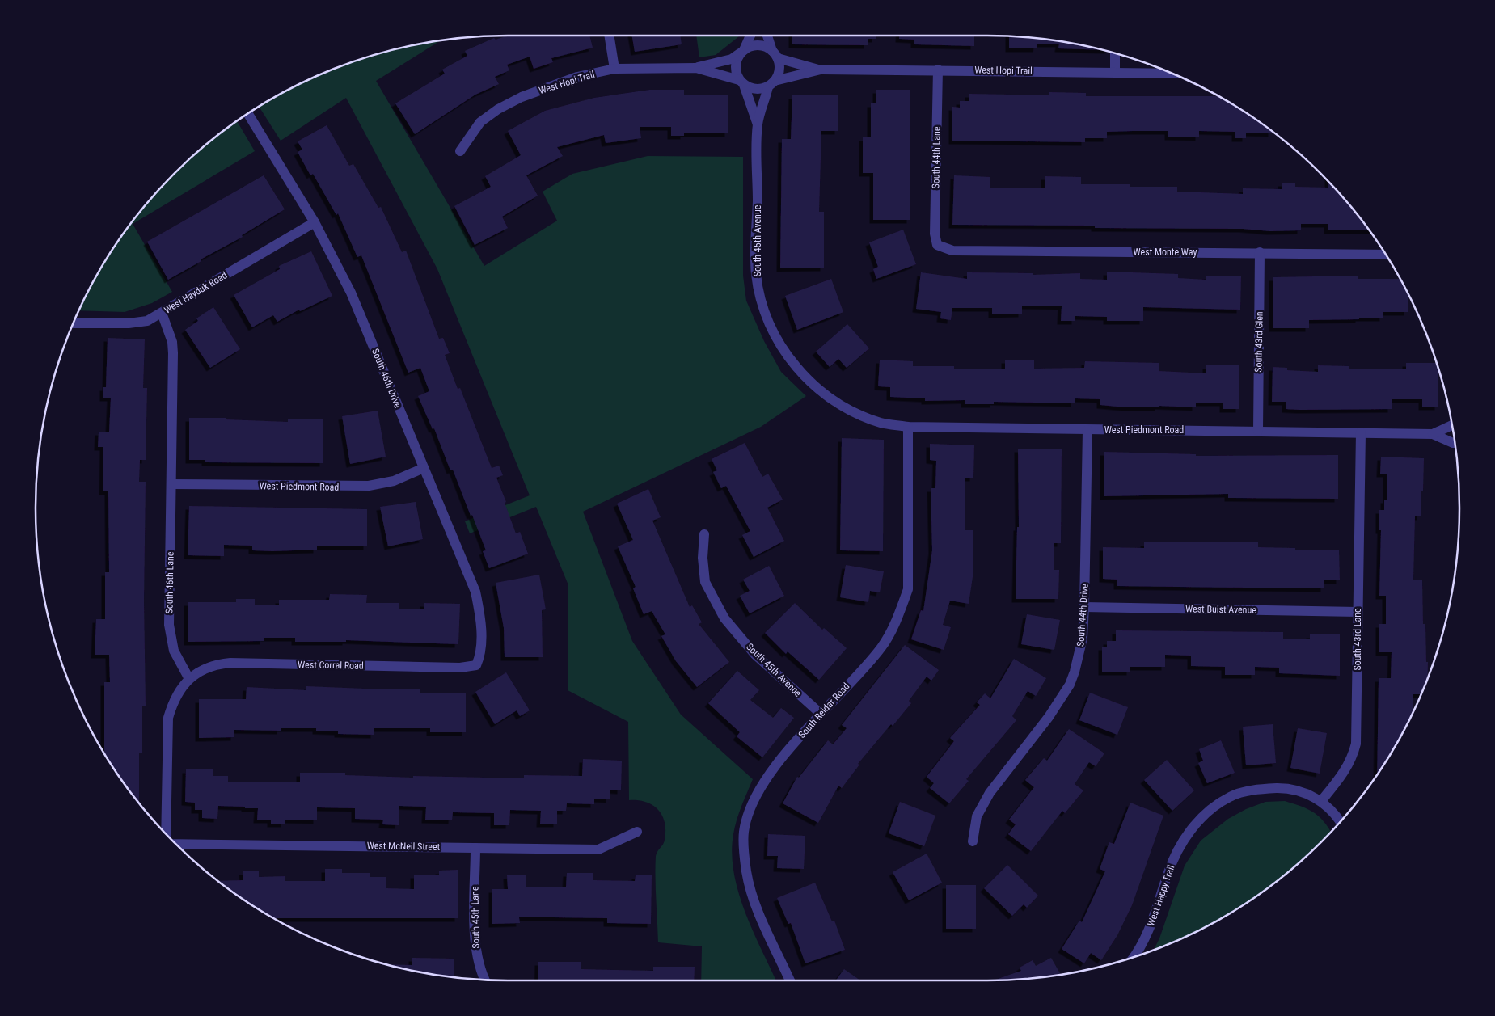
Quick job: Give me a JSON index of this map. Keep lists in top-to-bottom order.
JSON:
{
  "streets": {
    "street": [
      "West Hopi Trail",
      "South 44th Lane",
      "South 45th Avenue",
      "West Monte Way",
      "West Hayduk Road",
      "South 43rd Glen",
      "South 46th Drive",
      "West Piedmont Road",
      "South 46th Lane",
      "West Buist Avenue",
      "South 44th Drive",
      "South 43rd Lane",
      "West Corral Road",
      "South Reidar Road",
      "West McNeil Street",
      "West Happy Trail",
      "South 45th Lane"
    ]
  },
  "crossings": [
    ["West Hopi Trail", "South 44th Lane"],
    ["West Hopi Trail", "South 45th Avenue"],
    ["South 44th Lane", "West Monte Way"],
    ["South 45th Avenue", "West Piedmont Road"],
    ["South 45th Avenue", "South Reidar Road"],
    ["West Monte Way", "South 43rd Glen"],
    ["West Hayduk Road", "South 46th Drive"],
    ["West Hayduk Road", "South 46th Lane"],
    ["South 43rd Glen", "West Piedmont Road"],
    ["South 46th Drive", "West Piedmont Road"],
    ["South 46th Drive", "West Corral Road"],
    ["West Piedmont Road", "South 46th Lane"],
    ["West Piedmont Road", "South 44th Drive"],
    ["West Piedmont Road", "South 43rd Lane"],
    ["West Piedmont Road", "South Reidar Road"],
    ["South 46th Lane", "West Corral Road"],
    ["West Buist Avenue", "South 44th Drive"],
    ["West Buist Avenue", "South 43rd Lane"],
    ["South 43rd Lane", "West Happy Trail"],
    ["West McNeil Street", "South 45th Lane"]
  ]
}
